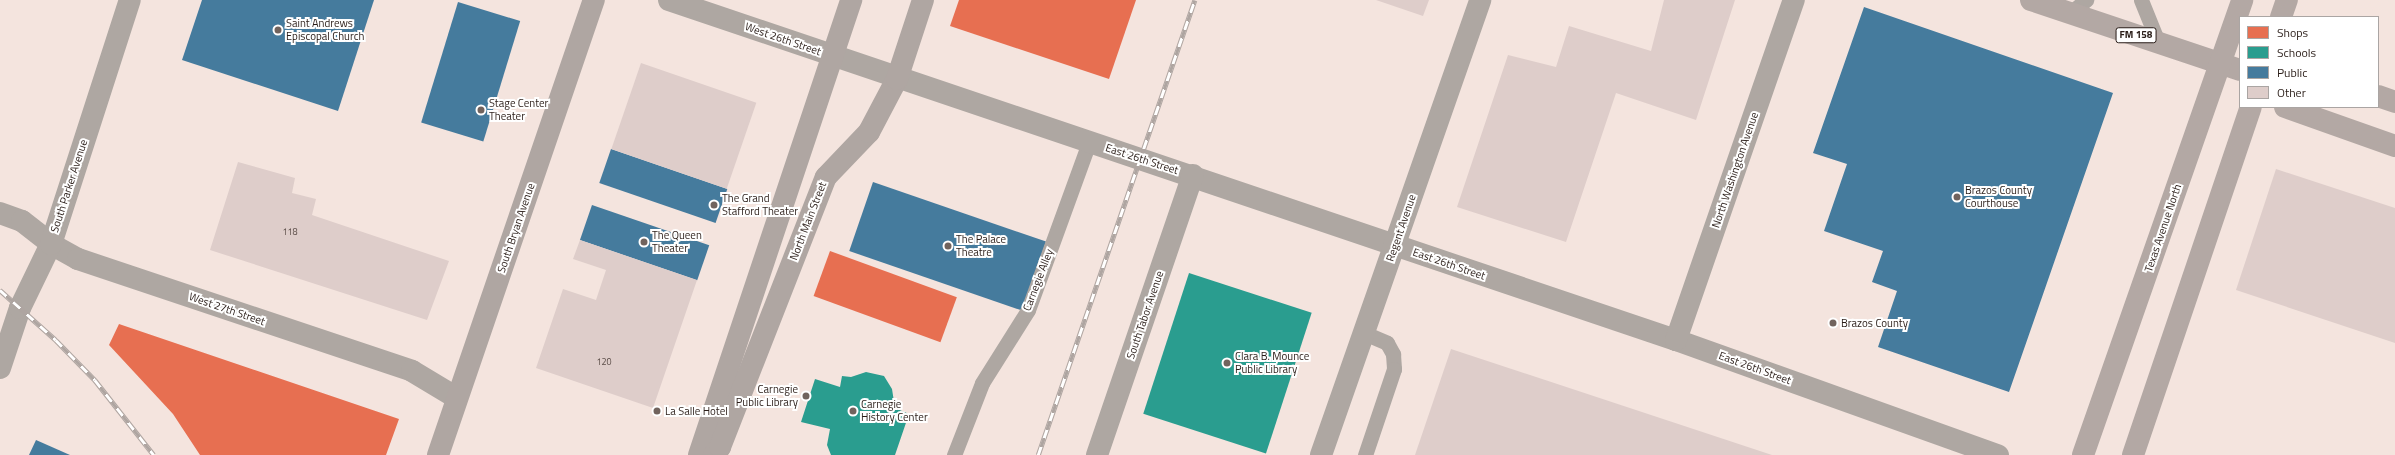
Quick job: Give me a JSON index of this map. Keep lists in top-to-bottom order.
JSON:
{
  "streets": {
    "main road": ["FM 158", "Texas Avenue North"],
    "street": [
      "West 26th Street",
      "East 26th Street",
      "North Washington Avenue",
      "South Parker Avenue",
      "North Main Street",
      "South Bryan Avenue",
      "Regent Avenue",
      "West 27th Street",
      "South Tabor Avenue"
    ],
    "lane": ["Carnegie Alley"]
  },
  "crossings": [
    ["FM 158", "Texas Avenue North"],
    ["West 26th Street", "East 26th Street"],
    ["West 26th Street", "North Main Street"],
    ["East 26th Street", "North Washington Avenue"],
    ["East 26th Street", "North Main Street"],
    ["East 26th Street", "Regent Avenue"],
    ["East 26th Street", "Carnegie Alley"],
    ["East 26th Street", "South Tabor Avenue"],
    ["South Parker Avenue", "West 27th Street"],
    ["South Bryan Avenue", "West 27th Street"]
  ],
  "places": [
    "Saint Andrews Episcopal Church",
    "Stage Center Theater",
    "Brazos County Courthouse",
    "The Grand Stafford Theater",
    "The Queen Theater",
    "The Palace Theatre",
    "Brazos County",
    "Clara B. Mounce Public Library",
    "Carnegie Public Library",
    "La Salle Hotel",
    "Carnegie History Center"
  ],
  "house_numbers": ["118", "120"],
  "legend": [
    "Shops",
    "Schools",
    "Public",
    "Other"
  ]
}
